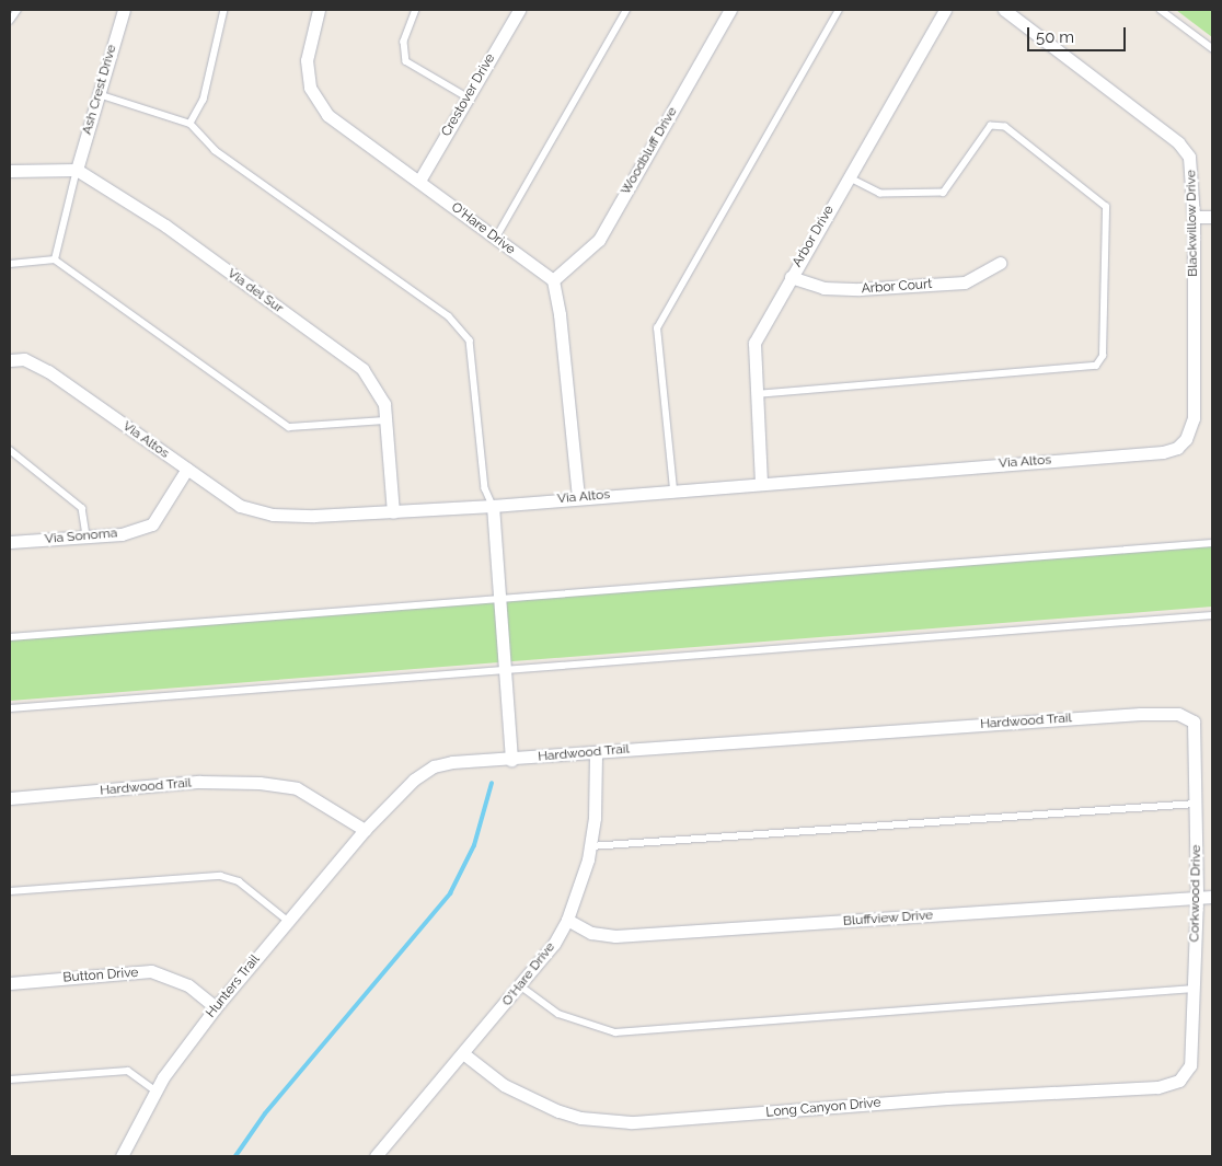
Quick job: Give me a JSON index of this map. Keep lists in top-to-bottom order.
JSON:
{
  "streets": {
    "street": [
      "Ash Crest Drive",
      "Crestover Drive",
      "Woodbluff Drive",
      "Blackwillow Drive",
      "O'Hare Drive",
      "Arbor Drive",
      "Arbor Court",
      "Via del Sur",
      "Via Altos",
      "Via Sonoma",
      "Hardwood Trail",
      "Corkwood Drive",
      "Bluffview Drive",
      "Button Drive",
      "Hunters Trail",
      "Long Canyon Drive"
    ]
  },
  "crossings": [
    ["Ash Crest Drive", "Via del Sur"],
    ["Crestover Drive", "O'Hare Drive"],
    ["Woodbluff Drive", "O'Hare Drive"],
    ["Blackwillow Drive", "Via Altos"],
    ["O'Hare Drive", "Hardwood Trail"],
    ["O'Hare Drive", "Bluffview Drive"],
    ["O'Hare Drive", "Long Canyon Drive"],
    ["Arbor Drive", "Arbor Court"],
    ["Arbor Drive", "Via Altos"],
    ["Via del Sur", "Via Altos"],
    ["Via Altos", "Via Sonoma"],
    ["Hardwood Trail", "Corkwood Drive"],
    ["Hardwood Trail", "Hunters Trail"],
    ["Corkwood Drive", "Bluffview Drive"],
    ["Corkwood Drive", "Long Canyon Drive"],
    ["Button Drive", "Hunters Trail"]
  ],
  "scale_bar": "50 m"
}
